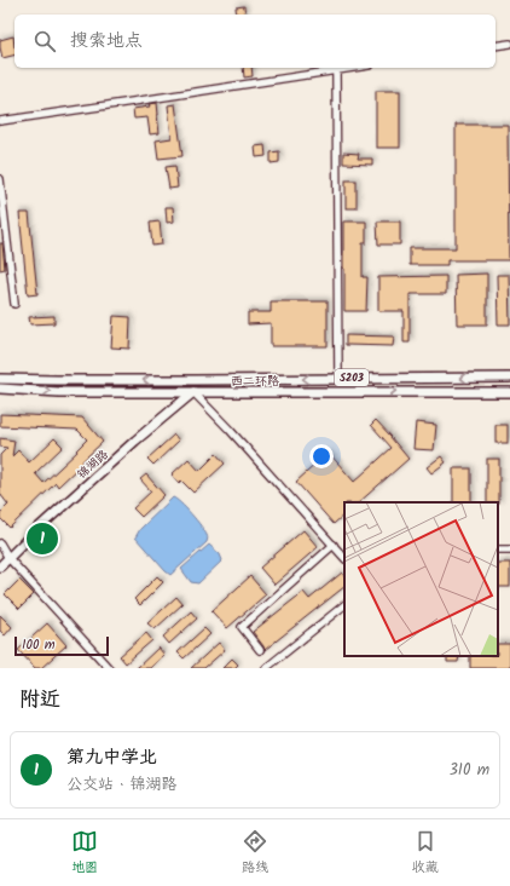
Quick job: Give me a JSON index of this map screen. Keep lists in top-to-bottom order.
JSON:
{
  "streets": {
    "main road": ["S203", "西二环路", "锦湖路"]
  },
  "crossings": [
    ["西二环路", "锦湖路"]
  ],
  "scale_bar": "100 m",
  "page": {
    "search": "搜索地点",
    "pins": "1",
    "scale": "100 m",
    "heading": "附近",
    "list": [
      {
        "mark": "1",
        "name": "第九中学北",
        "note": "公交站 · 锦湖路",
        "value": "310 m"
      }
    ],
    "nav": ["地图", "路线", "收藏"]
  }
}
